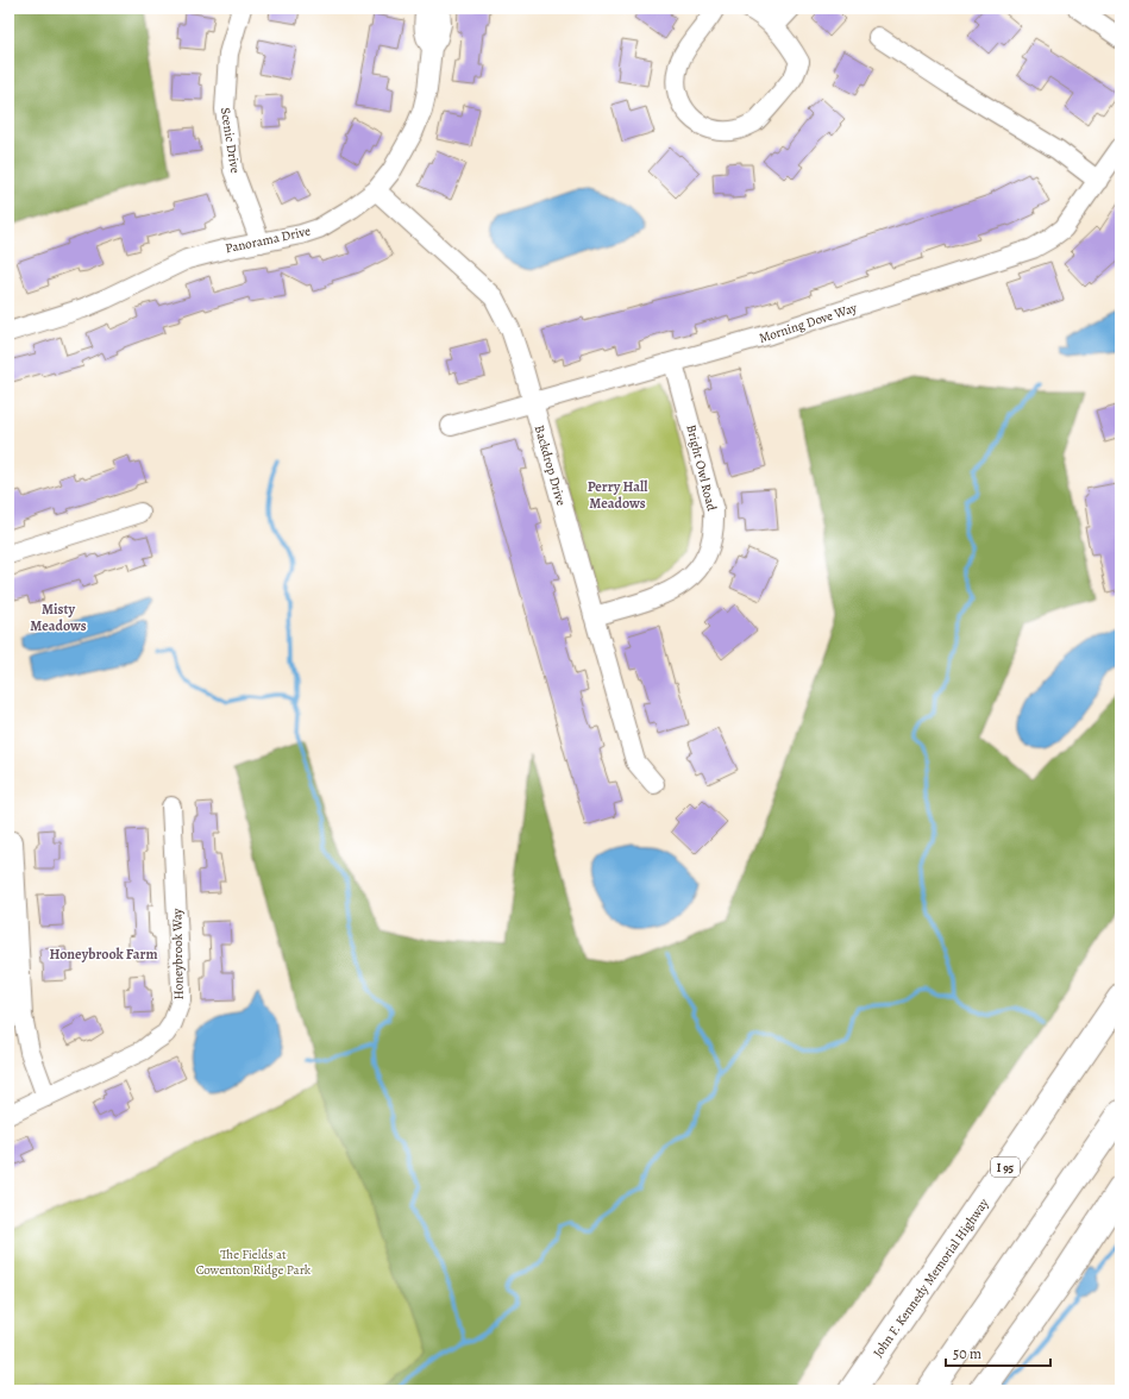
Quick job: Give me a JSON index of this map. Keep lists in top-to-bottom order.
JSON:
{
  "streets": {
    "highway": ["I 95", "John F. Kennedy Memorial Highway"],
    "street": [
      "Scenic Drive",
      "Panorama Drive",
      "Morning Dove Way",
      "Backdrop Drive",
      "Bright Owl Road",
      "Honeybrook Way"
    ]
  },
  "crossings": [
    ["Scenic Drive", "Panorama Drive"],
    ["Panorama Drive", "Backdrop Drive"],
    ["Morning Dove Way", "Backdrop Drive"],
    ["Morning Dove Way", "Bright Owl Road"],
    ["Backdrop Drive", "Bright Owl Road"]
  ],
  "districts": ["Perry Hall Meadows", "Misty Meadows", "Honeybrook Farm"],
  "parks": ["The Fields at Cowenton Ridge Park"],
  "scale_bar": "50 m"
}
